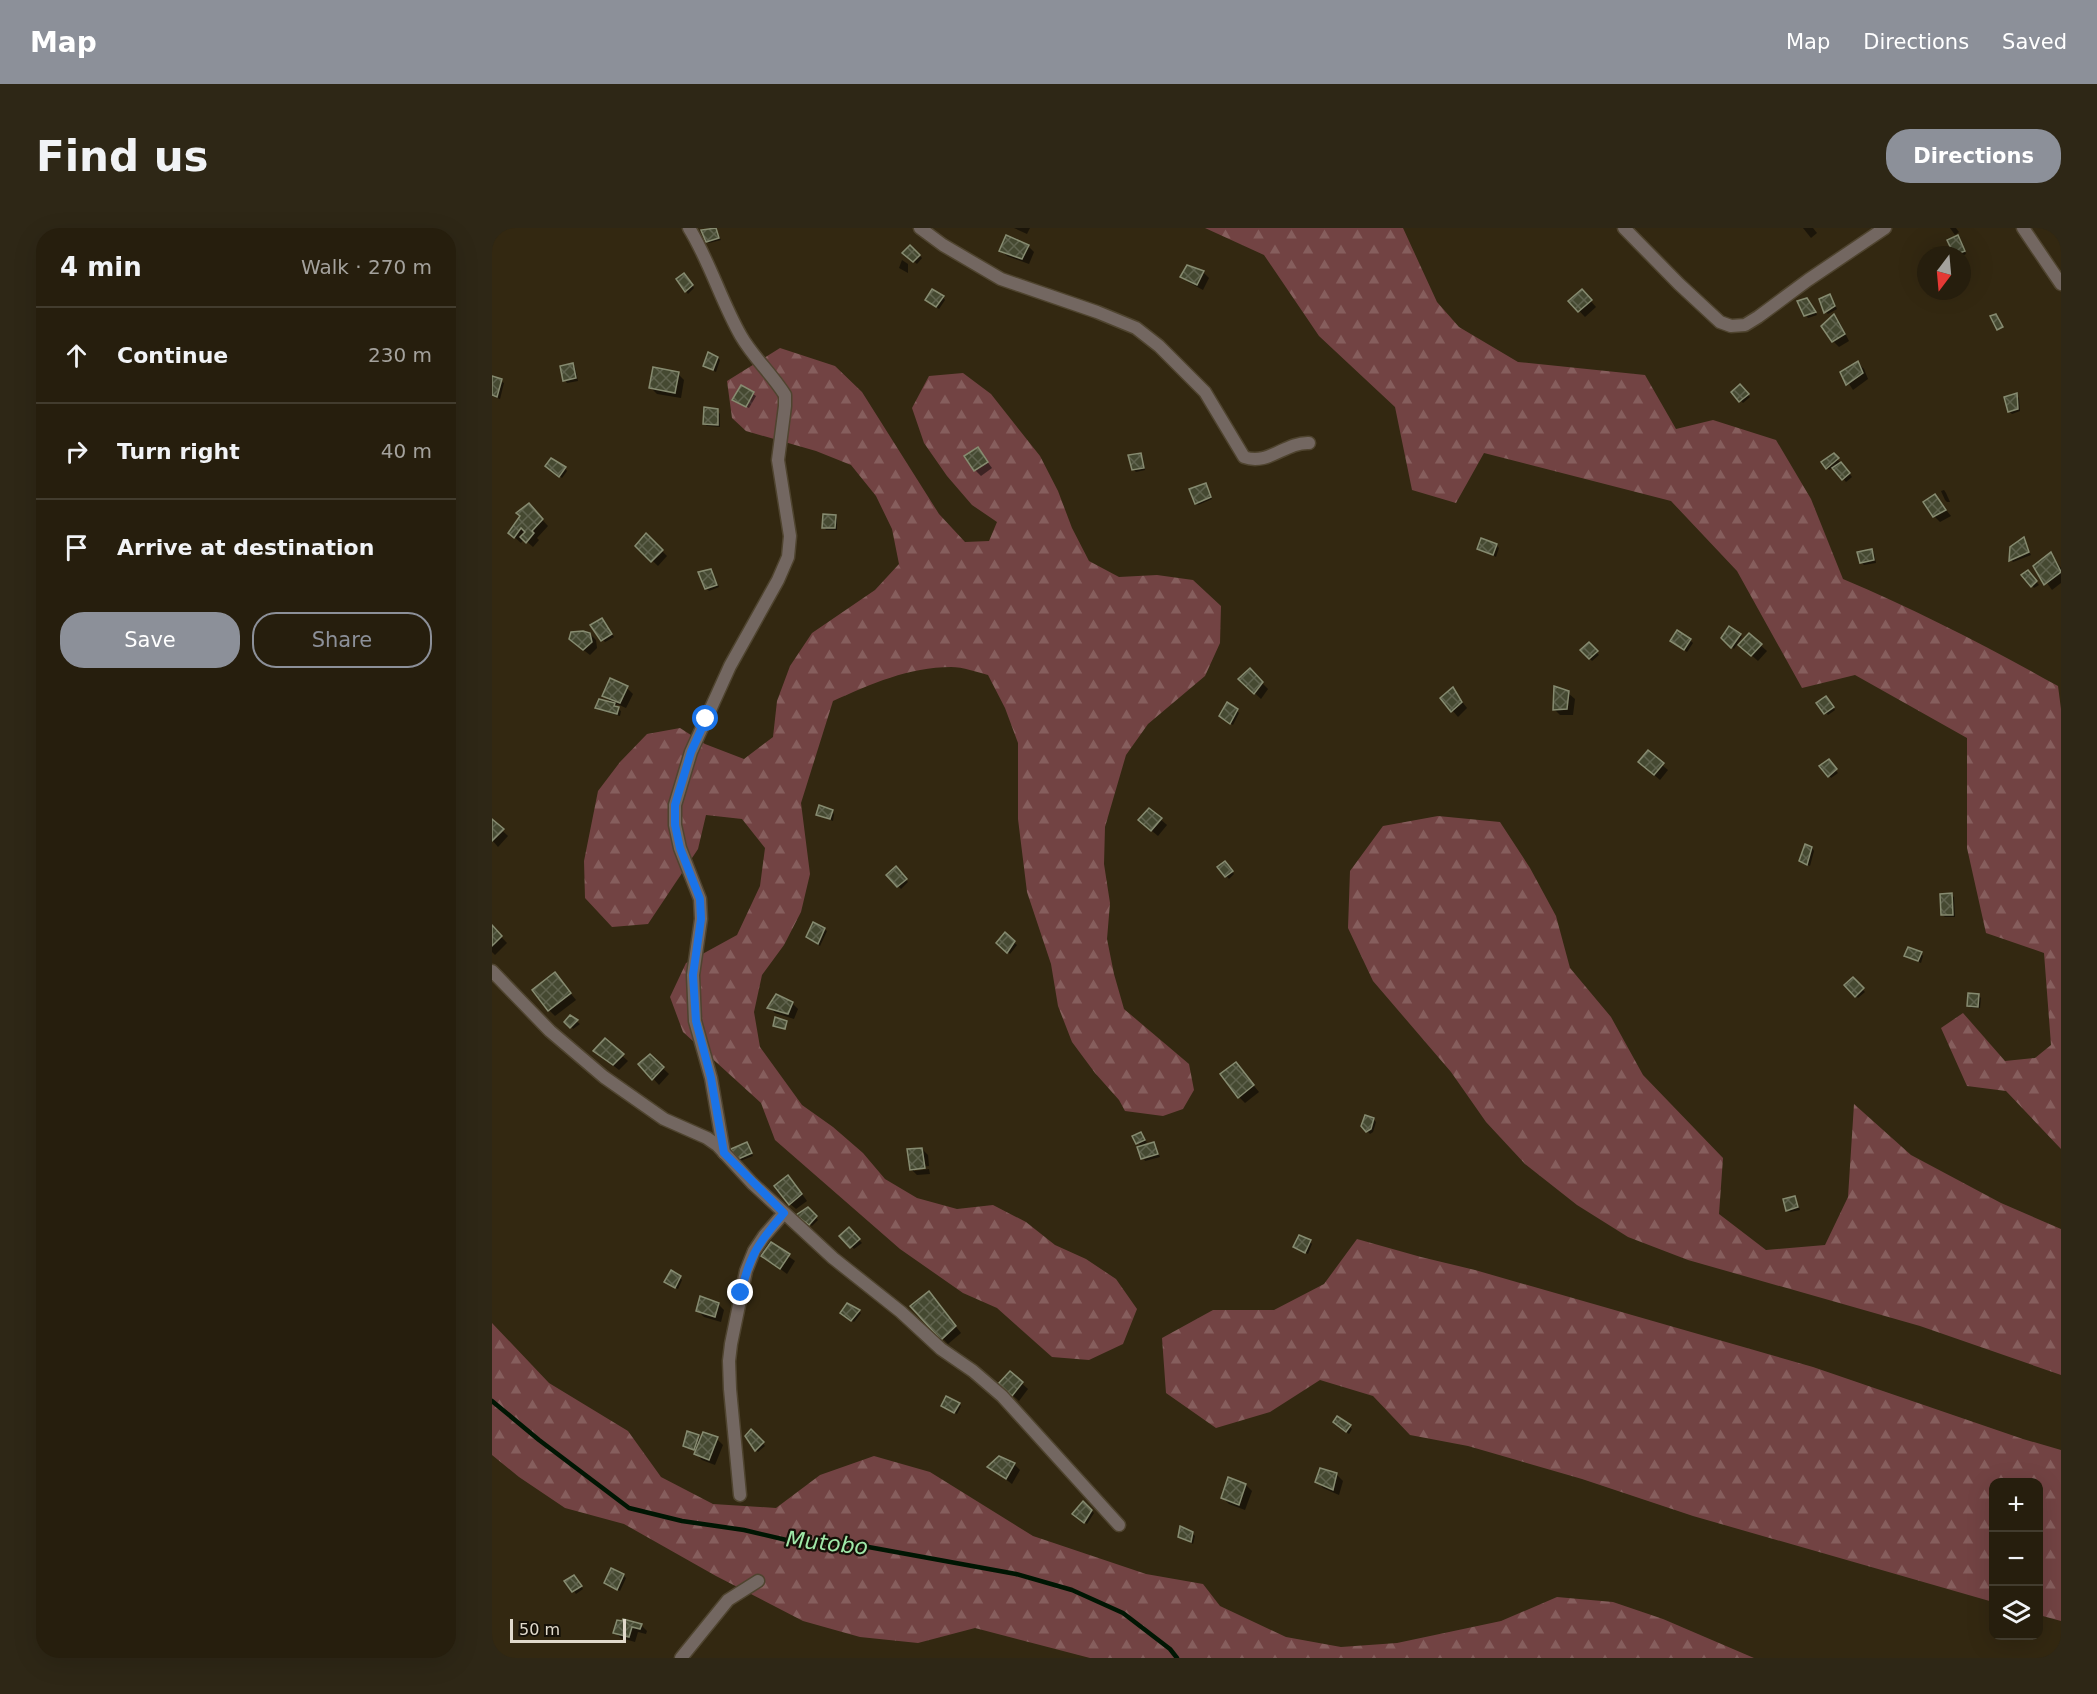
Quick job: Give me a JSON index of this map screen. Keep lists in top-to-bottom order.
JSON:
{
  "water": ["Mutobo"],
  "scale_bar": "50 m",
  "north": "bottom",
  "page": {
    "header": "Map",
    "nav": ["Map", "Directions", "Saved"],
    "buttons": [
      "Directions",
      ["Save", "Share"]
    ],
    "title": "Find us",
    "heading": ["4 min", "Walk · 270 m"],
    "list": [
      ["Continue", "230 m"],
      ["Turn right", "40 m"],
      "Arrive at destination"
    ],
    "map_buttons": ["+", "−"],
    "scale": "50 m"
  }
}
